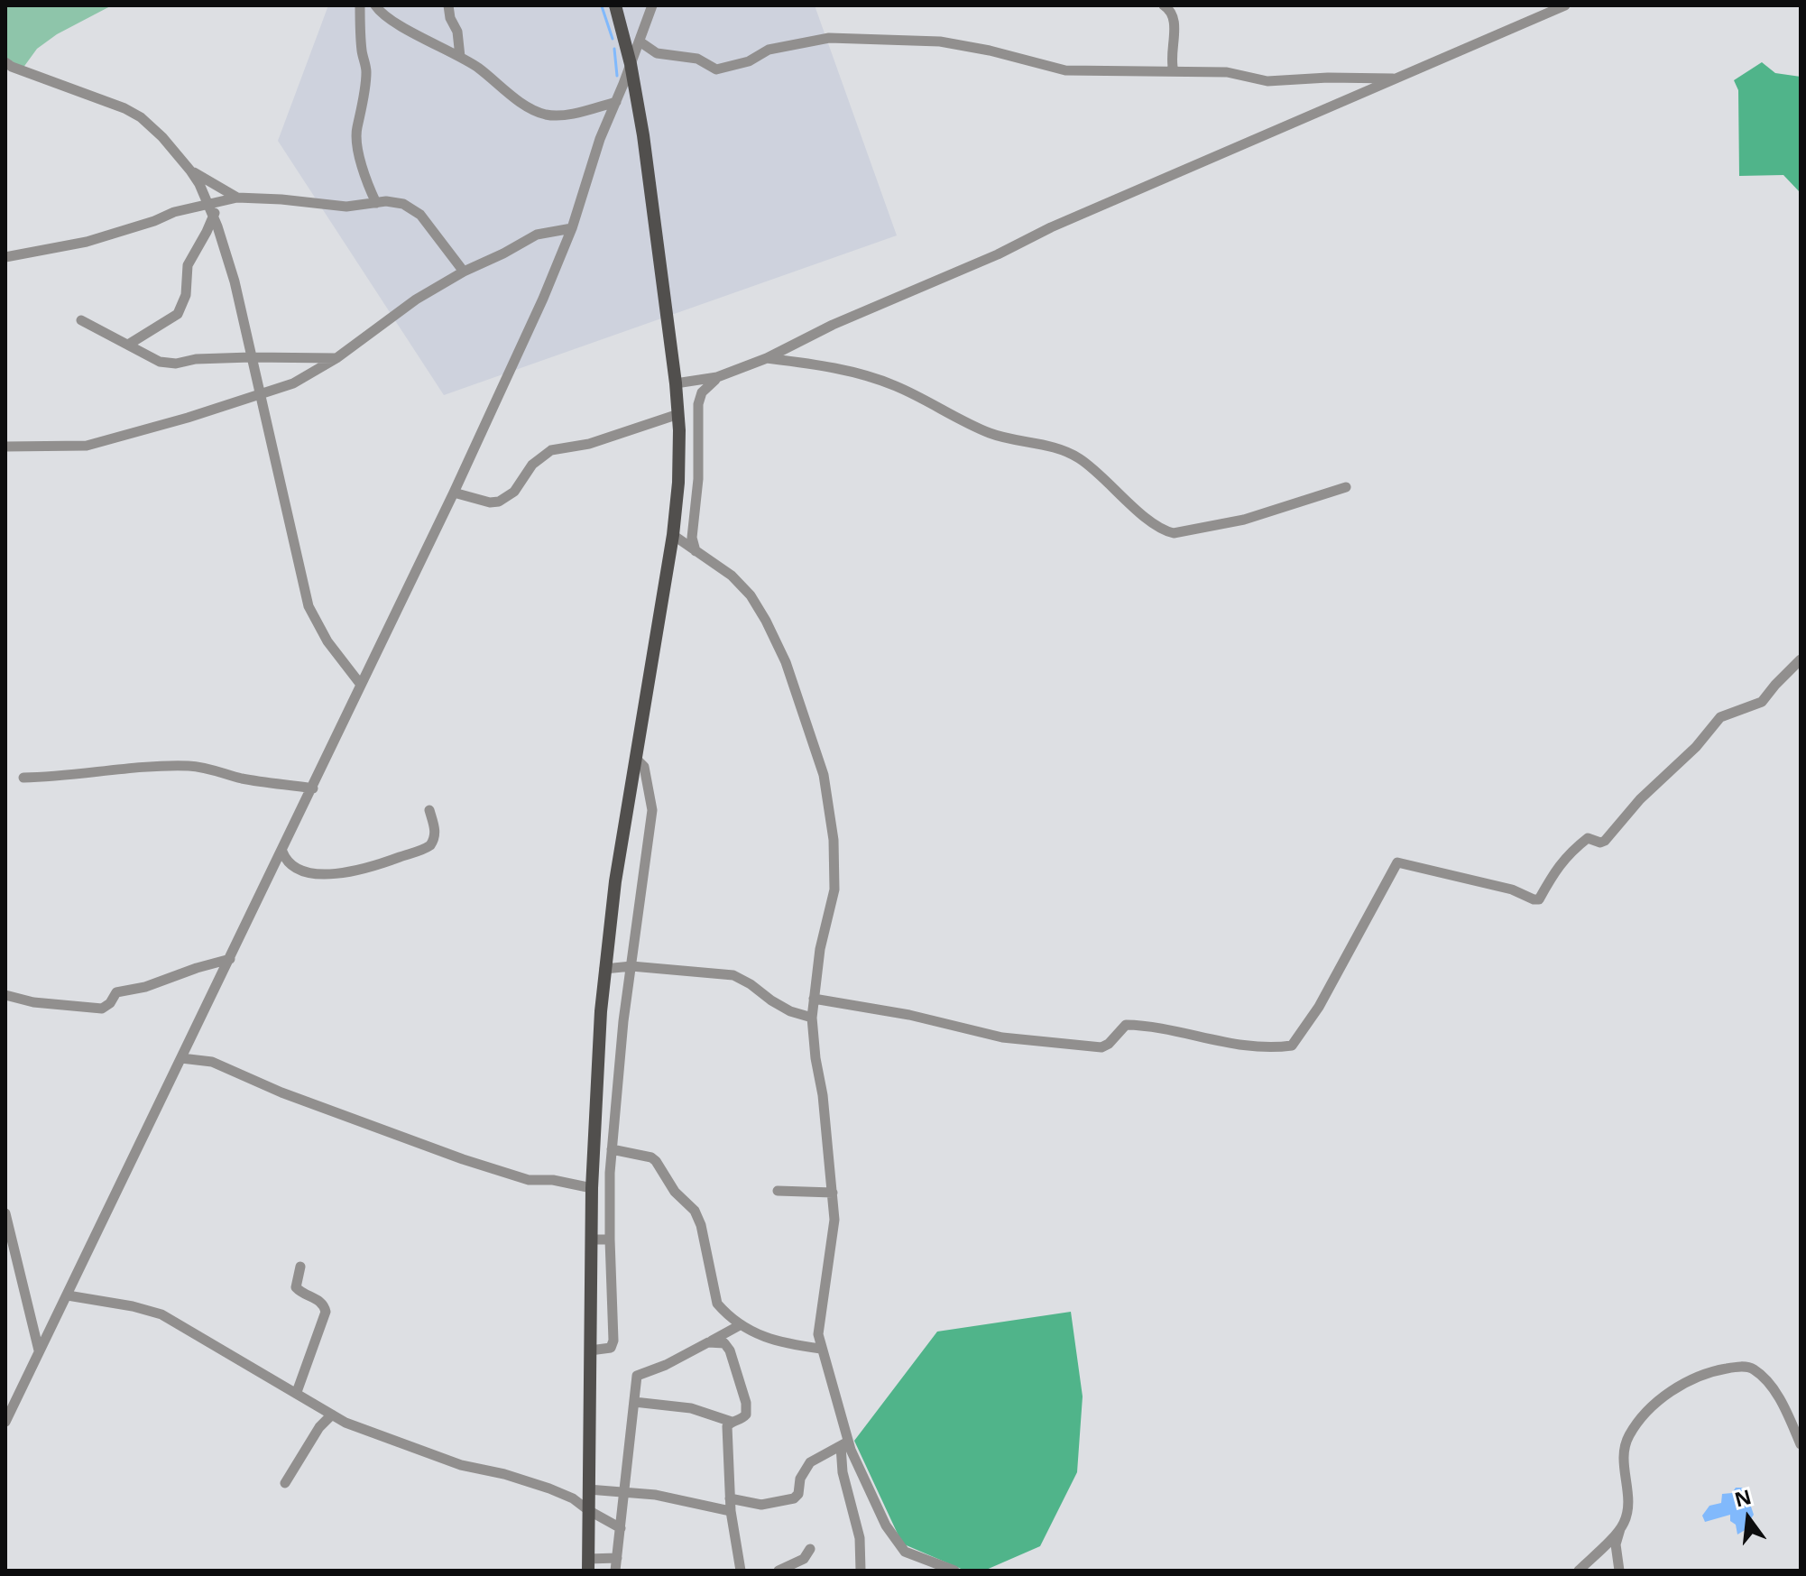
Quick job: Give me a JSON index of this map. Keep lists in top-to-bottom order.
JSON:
{
  "north": "top"
}
